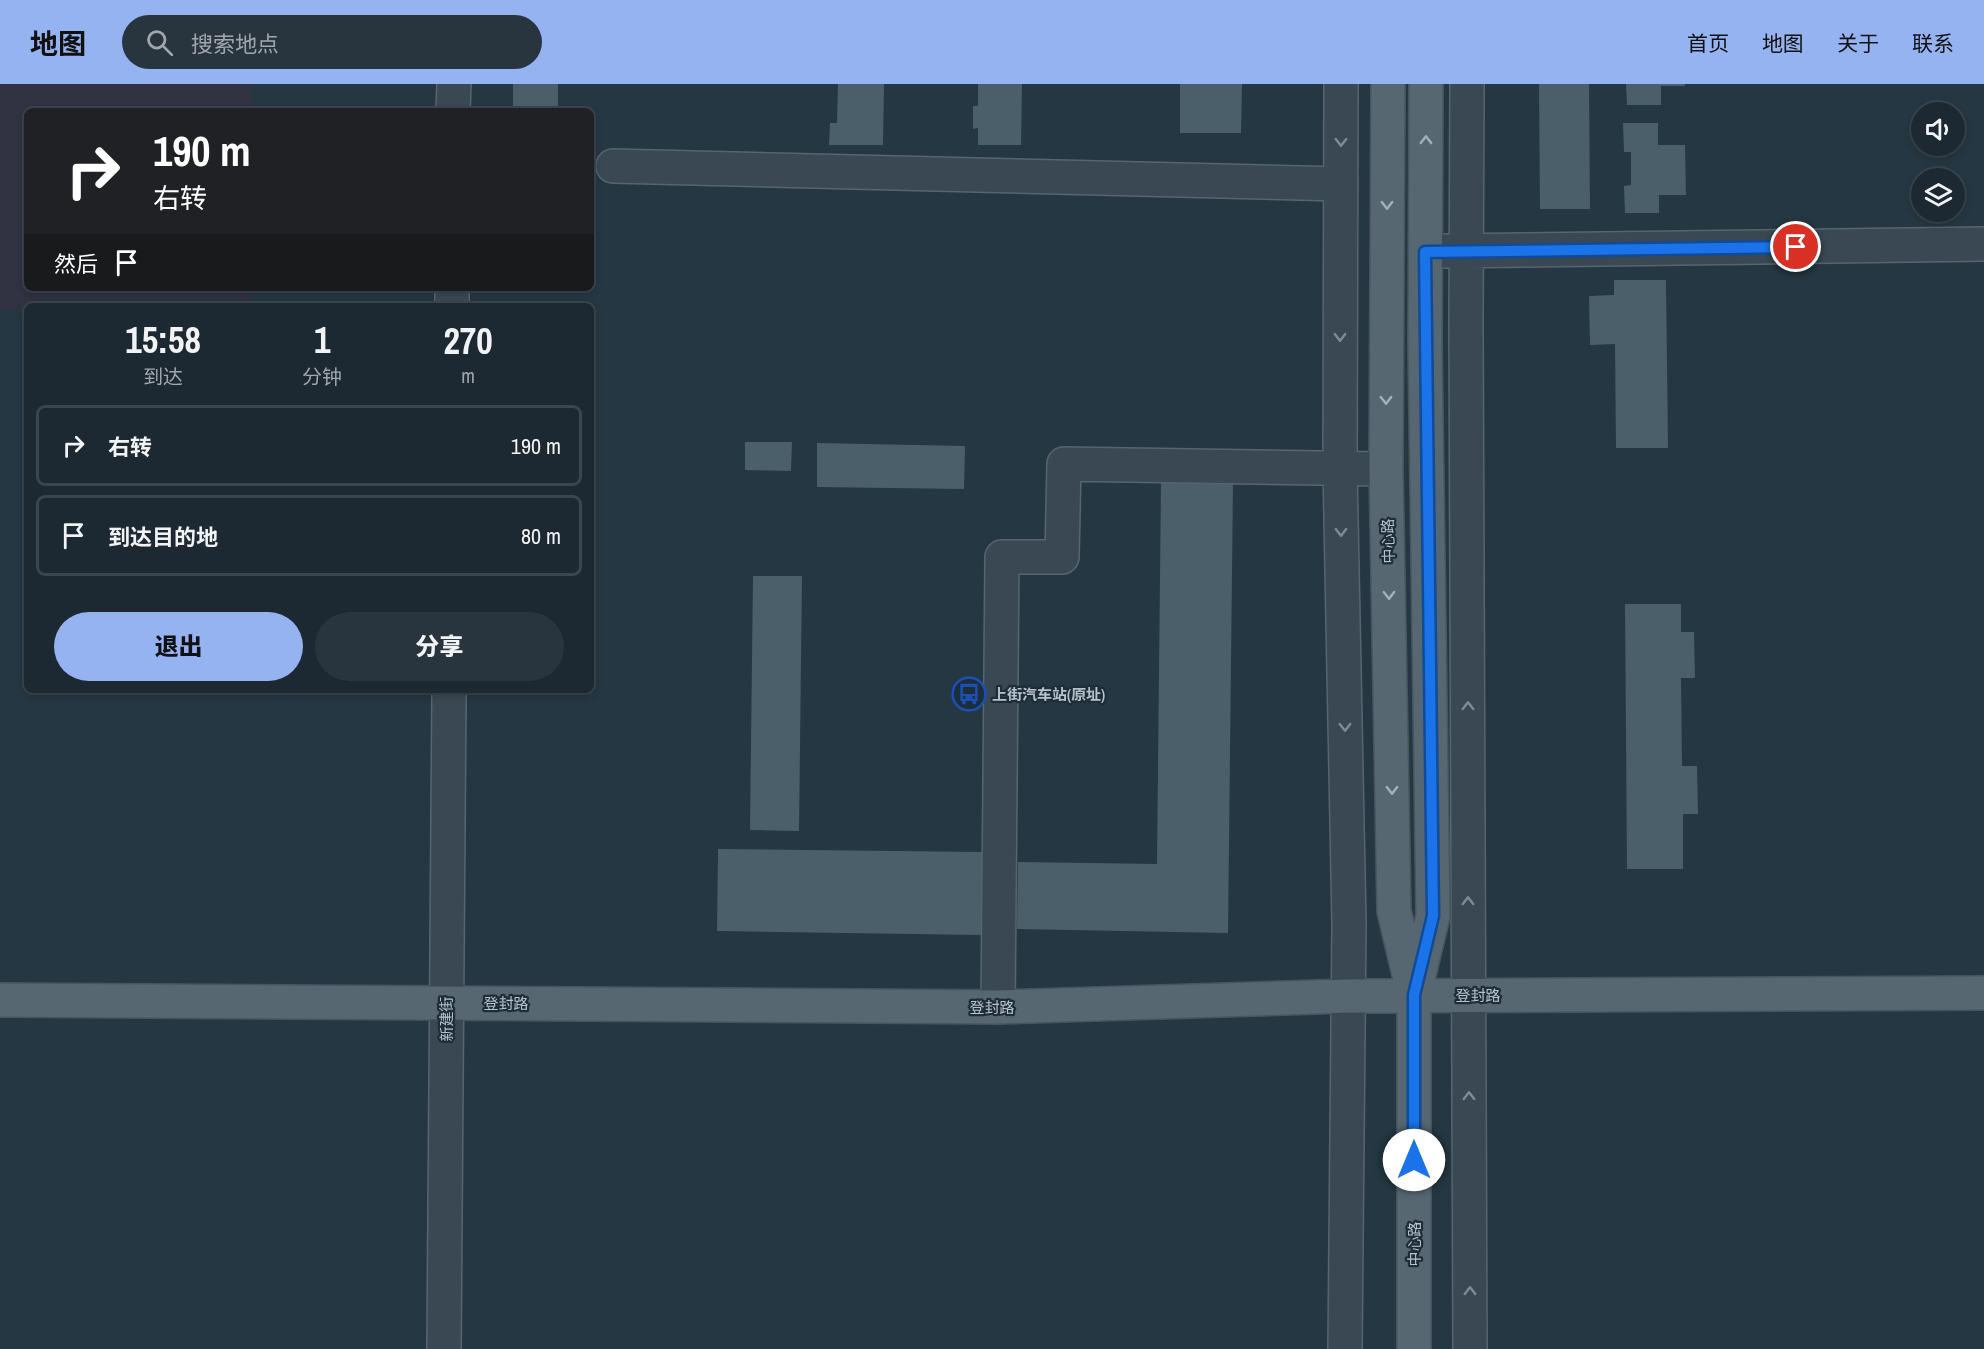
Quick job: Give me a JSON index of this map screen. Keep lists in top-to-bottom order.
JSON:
{
  "streets": {
    "main road": ["中心路", "登封路"],
    "street": ["新建街"]
  },
  "crossings": [
    ["中心路", "登封路"],
    ["登封路", "新建街"]
  ],
  "places": {
    "bus stop": ["上街汽车站(原址)"]
  },
  "page": {
    "header": "地图",
    "search": "搜索地点",
    "nav": [
      "首页",
      "地图",
      "关于",
      "联系"
    ],
    "turn": ["190 m", "右转"],
    "then": "然后",
    "eta": [
      "15:58",
      "到达",
      "1",
      "分钟",
      "270",
      "m"
    ],
    "list": [
      {
        "name": "右转",
        "value": "190 m"
      },
      {
        "name": "到达目的地",
        "value": "80 m"
      }
    ],
    "buttons": ["退出", "分享"]
  }
}
